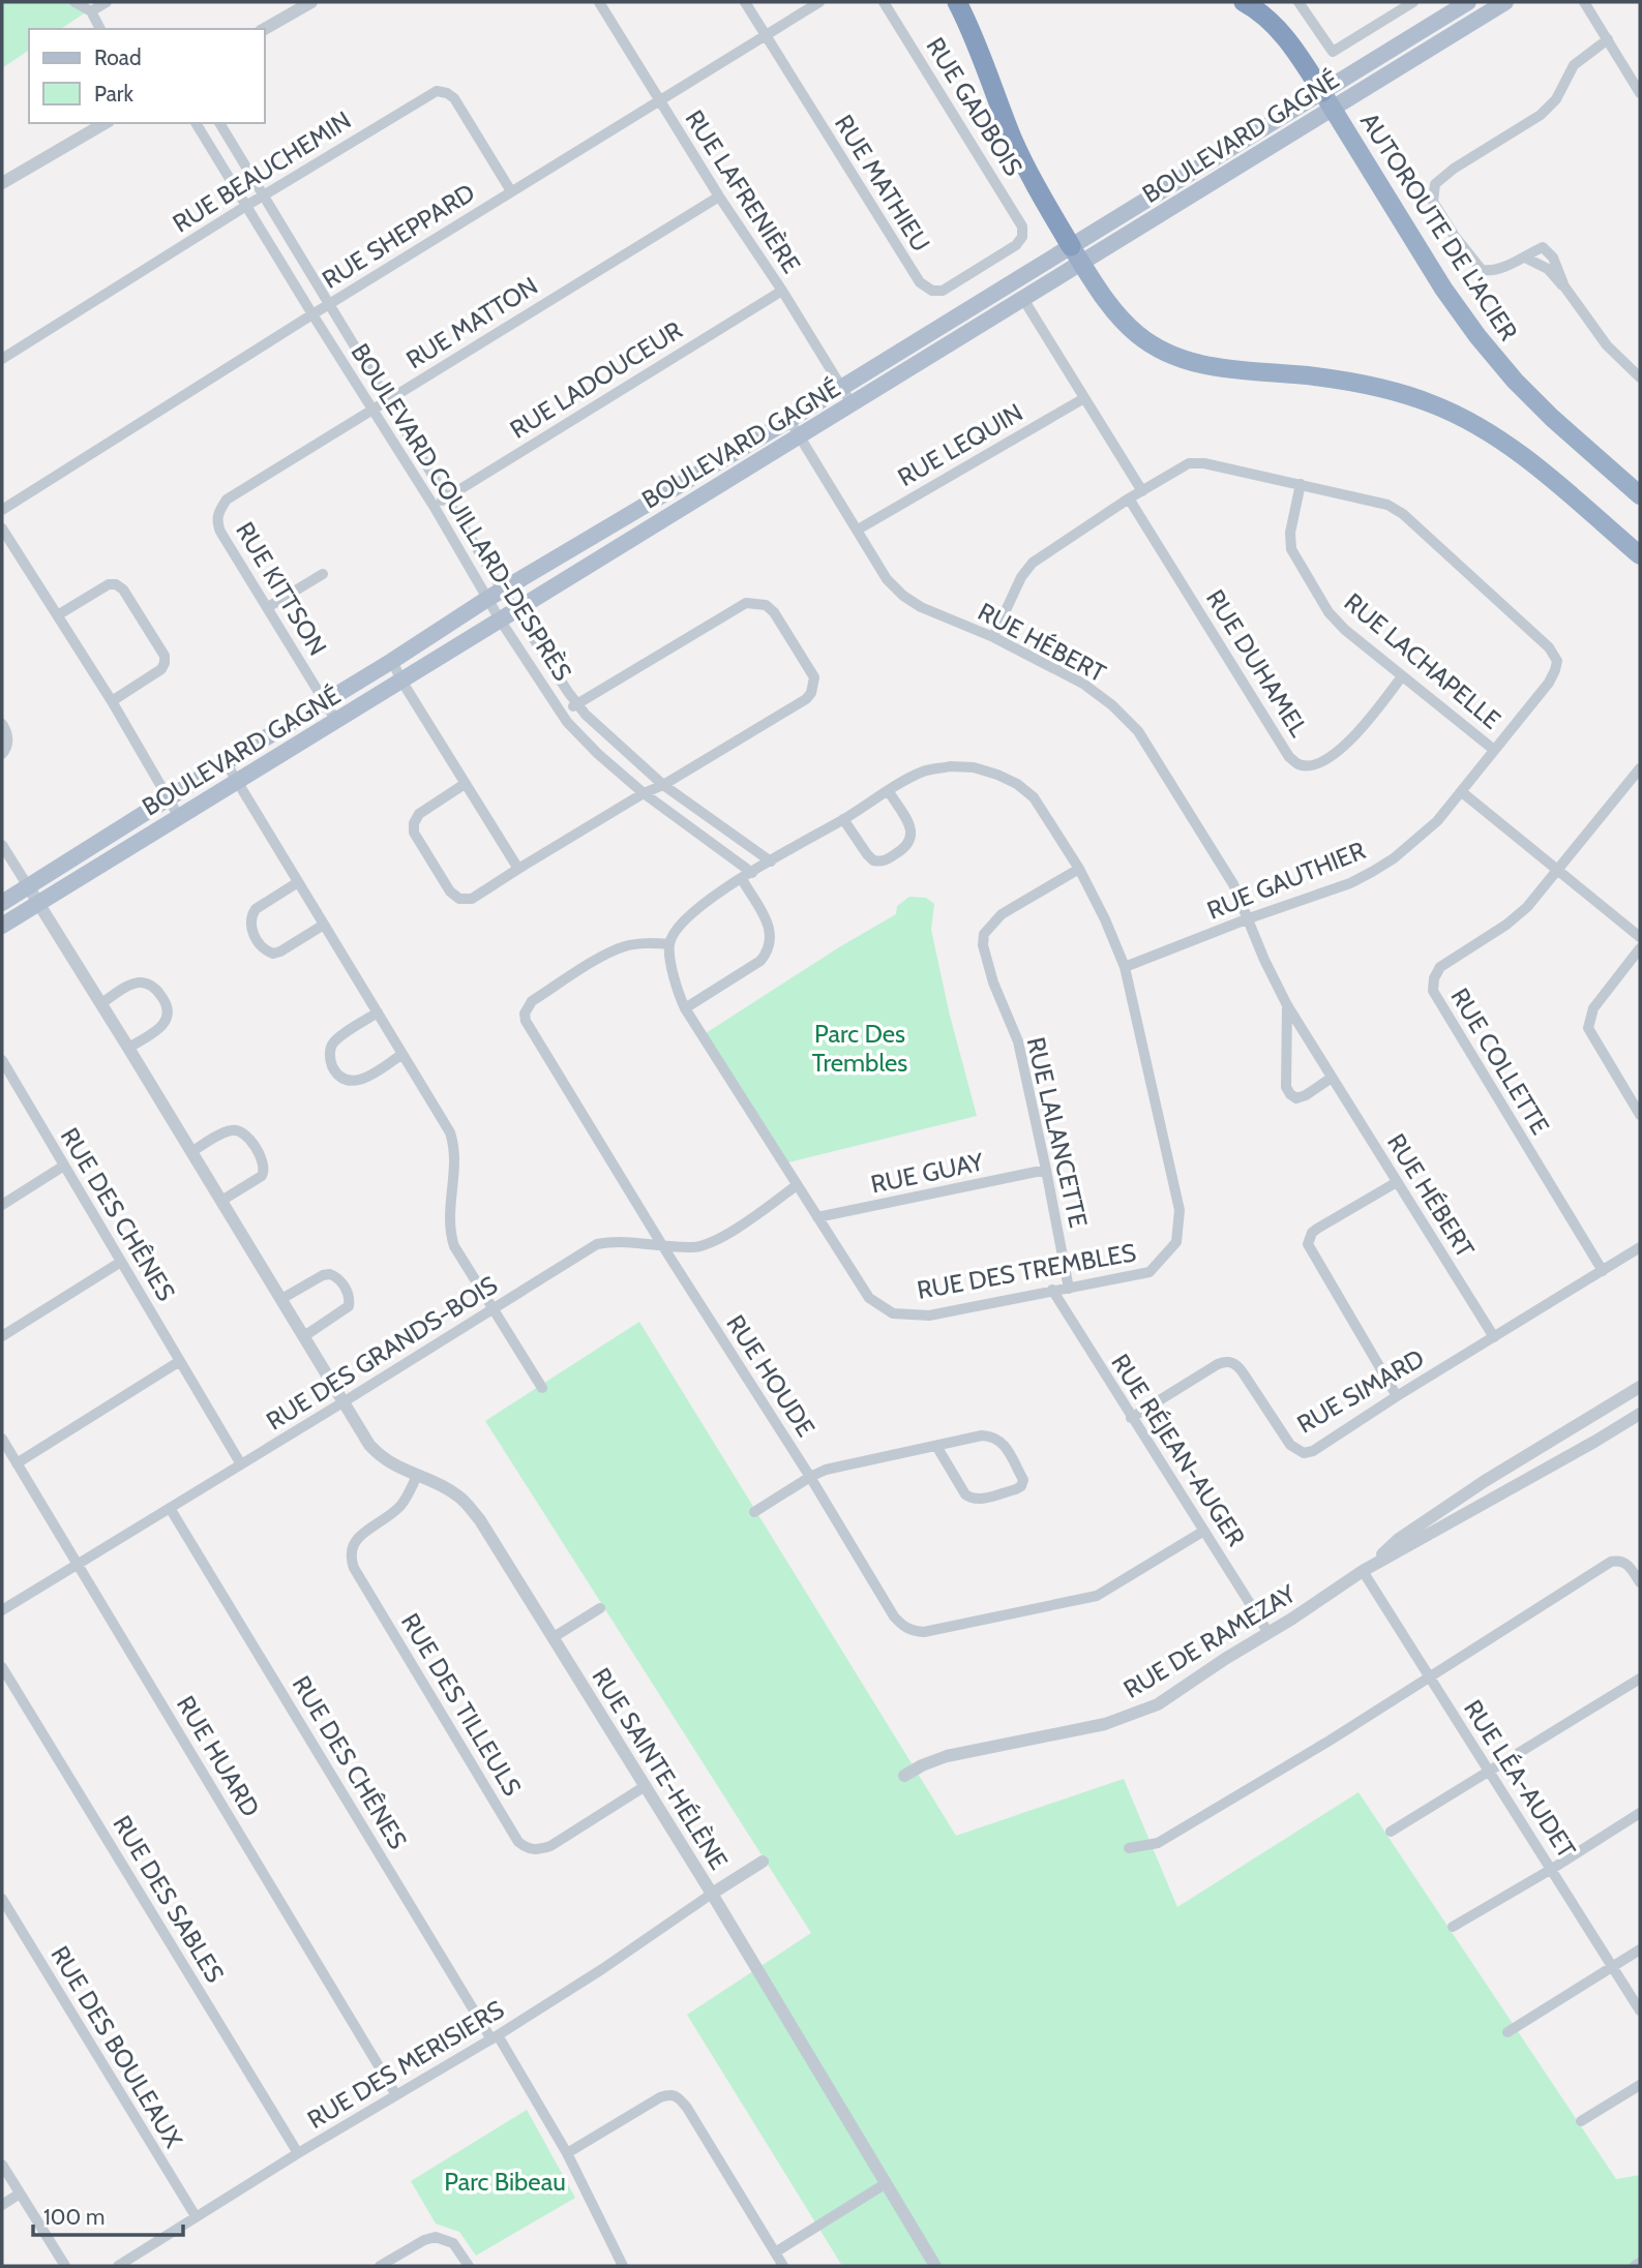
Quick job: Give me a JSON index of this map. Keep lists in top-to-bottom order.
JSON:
{
  "streets": {
    "highway": ["AUTOROUTE DE L'ACIER"],
    "main road": ["BOULEVARD GAGNÉ"],
    "street": [
      "RUE GADBOIS",
      "RUE BEAUCHEMIN",
      "RUE MATHIEU",
      "RUE LAFRENIÈRE",
      "RUE SHEPPARD",
      "RUE MATTON",
      "RUE LADOUCEUR",
      "RUE LEQUIN",
      "BOULEVARD COUILLARD-DESPRÈS",
      "RUE KITTSON",
      "RUE HÉBERT",
      "RUE LACHAPELLE",
      "RUE DUHAMEL",
      "RUE GAUTHIER",
      "RUE COLLETTE",
      "RUE LALANCETTE",
      "RUE GUAY",
      "RUE DES CHÊNES",
      "RUE DES TREMBLES",
      "RUE DES GRANDS-BOIS",
      "RUE HOUDE",
      "RUE SIMARD",
      "RUE RÉJEAN-AUGER",
      "RUE DE RAMEZAY",
      "RUE DES TILLEULS",
      "RUE HUARD",
      "RUE SAINTE-HÉLÈNE",
      "RUE LÉA-AUDET",
      "RUE DES SABLES",
      "RUE DES BOULEAUX",
      "RUE DES MERISIERS"
    ]
  },
  "crossings": [
    ["RUE GADBOIS", "RUE MATHIEU"],
    ["BOULEVARD GAGNÉ", "RUE LAFRENIÈRE"],
    ["BOULEVARD GAGNÉ", "AUTOROUTE DE L'ACIER"],
    ["BOULEVARD GAGNÉ", "BOULEVARD COUILLARD-DESPRÈS"],
    ["BOULEVARD GAGNÉ", "RUE KITTSON"],
    ["BOULEVARD GAGNÉ", "RUE HÉBERT"],
    ["BOULEVARD GAGNÉ", "RUE SAINTE-HÉLÈNE"],
    ["RUE BEAUCHEMIN", "RUE SHEPPARD"],
    ["RUE BEAUCHEMIN", "BOULEVARD COUILLARD-DESPRÈS"],
    ["RUE MATHIEU", "RUE SHEPPARD"],
    ["RUE LAFRENIÈRE", "RUE SHEPPARD"],
    ["RUE LAFRENIÈRE", "RUE MATTON"],
    ["RUE LAFRENIÈRE", "RUE LADOUCEUR"],
    ["RUE SHEPPARD", "BOULEVARD COUILLARD-DESPRÈS"],
    ["RUE MATTON", "BOULEVARD COUILLARD-DESPRÈS"],
    ["RUE MATTON", "RUE KITTSON"],
    ["RUE LADOUCEUR", "BOULEVARD COUILLARD-DESPRÈS"],
    ["RUE LEQUIN", "RUE HÉBERT"],
    ["BOULEVARD COUILLARD-DESPRÈS", "RUE DES TREMBLES"],
    ["RUE HÉBERT", "RUE GAUTHIER"],
    ["RUE HÉBERT", "RUE SIMARD"],
    ["RUE LACHAPELLE", "RUE DUHAMEL"],
    ["RUE LACHAPELLE", "RUE GAUTHIER"],
    ["RUE GAUTHIER", "RUE DES TREMBLES"],
    ["RUE COLLETTE", "RUE SIMARD"],
    ["RUE LALANCETTE", "RUE GUAY"],
    ["RUE LALANCETTE", "RUE DES TREMBLES"],
    ["RUE GUAY", "RUE DES TREMBLES"],
    ["RUE DES CHÊNES", "RUE DES GRANDS-BOIS"],
    ["RUE DES CHÊNES", "RUE DES MERISIERS"],
    ["RUE DES TREMBLES", "RUE DES GRANDS-BOIS"],
    ["RUE DES TREMBLES", "RUE HOUDE"],
    ["RUE DES TREMBLES", "RUE RÉJEAN-AUGER"],
    ["RUE DES GRANDS-BOIS", "RUE HOUDE"],
    ["RUE DES GRANDS-BOIS", "RUE HUARD"],
    ["RUE DES GRANDS-BOIS", "RUE SAINTE-HÉLÈNE"],
    ["RUE HOUDE", "RUE RÉJEAN-AUGER"],
    ["RUE SIMARD", "RUE RÉJEAN-AUGER"],
    ["RUE RÉJEAN-AUGER", "RUE DE RAMEZAY"],
    ["RUE DE RAMEZAY", "RUE LÉA-AUDET"],
    ["RUE DES TILLEULS", "RUE SAINTE-HÉLÈNE"],
    ["RUE HUARD", "RUE DES MERISIERS"],
    ["RUE SAINTE-HÉLÈNE", "RUE DES MERISIERS"],
    ["RUE DES SABLES", "RUE DES MERISIERS"],
    ["RUE DES BOULEAUX", "RUE DES MERISIERS"]
  ],
  "parks": ["Parc Des Trembles", "Parc Bibeau"],
  "legend": ["Road", "Park"],
  "scale_bar": "100 m"
}
